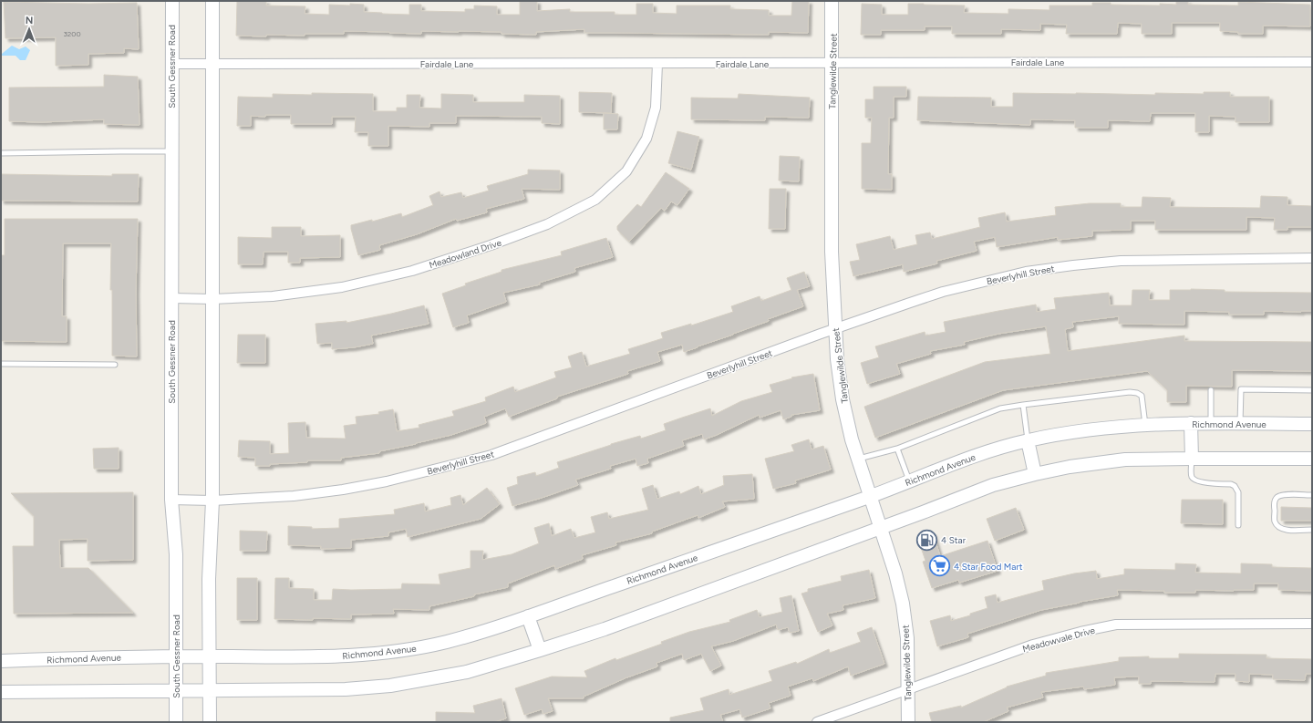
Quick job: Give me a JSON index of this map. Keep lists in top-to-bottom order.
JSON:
{
  "streets": {
    "main road": ["South Gessner Road", "Tanglewilde Street", "Richmond Avenue"],
    "street": [
      "Fairdale Lane",
      "Meadowland Drive",
      "Beverlyhill Street",
      "Meadowvale Drive"
    ]
  },
  "crossings": [
    ["Fairdale Lane", "South Gessner Road"],
    ["Fairdale Lane", "Tanglewilde Street"],
    ["Fairdale Lane", "Meadowland Drive"],
    ["South Gessner Road", "Meadowland Drive"],
    ["South Gessner Road", "Beverlyhill Street"],
    ["South Gessner Road", "Richmond Avenue"],
    ["Tanglewilde Street", "Beverlyhill Street"],
    ["Tanglewilde Street", "Richmond Avenue"],
    ["Tanglewilde Street", "Meadowvale Drive"]
  ],
  "places": {
    "fuel station": ["4 Star"],
    "supermarket": ["4 Star Food Mart"]
  },
  "house_numbers": ["3200"],
  "north": "top"
}
